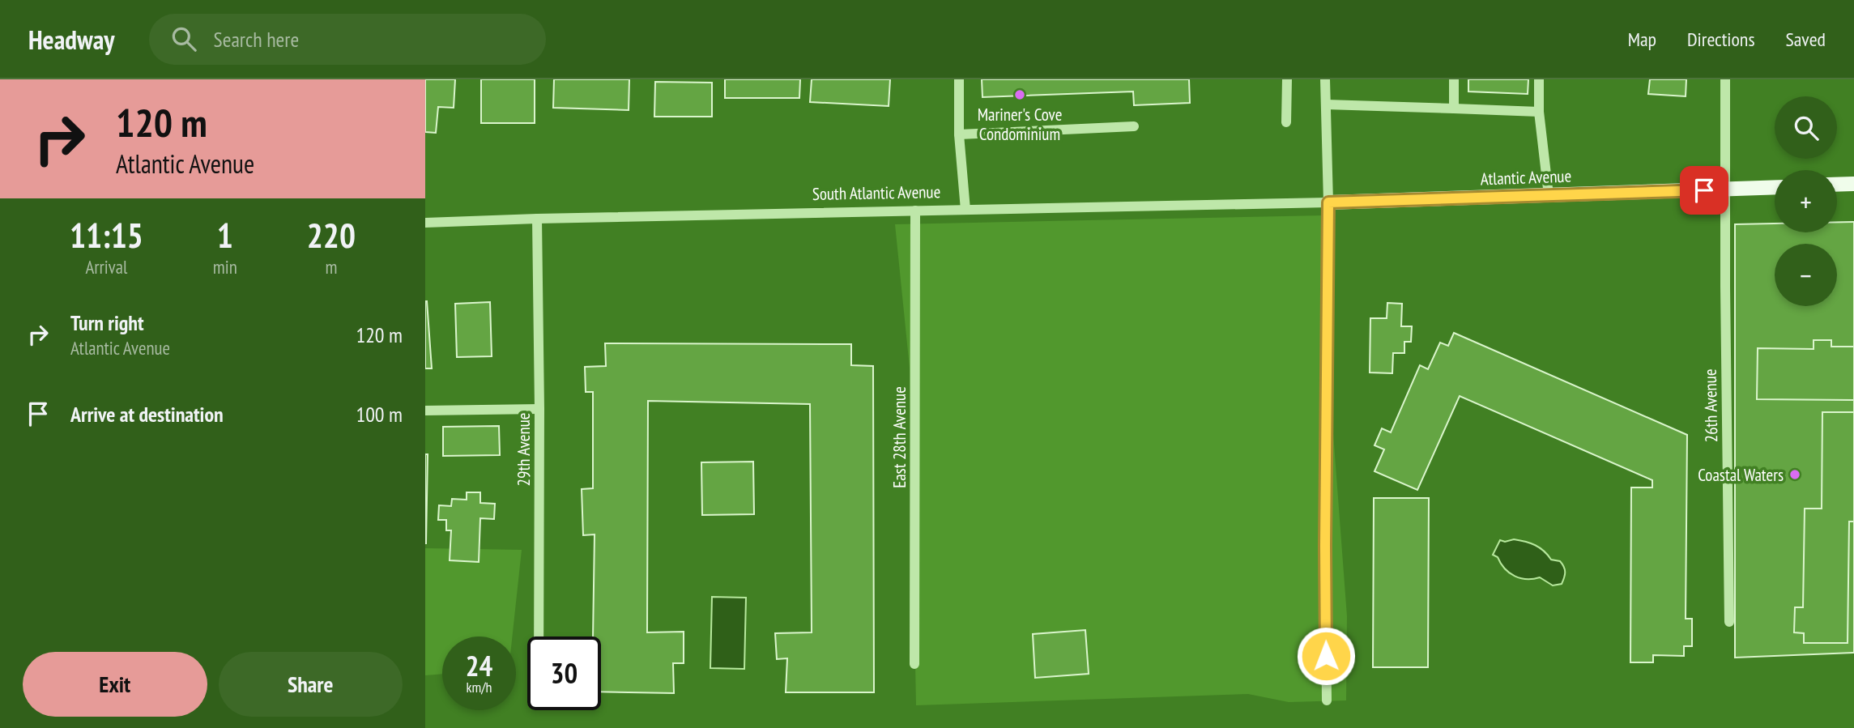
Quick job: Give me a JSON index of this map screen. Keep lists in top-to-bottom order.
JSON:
{
  "streets": {
    "main road": ["Atlantic Avenue"],
    "street": [
      "South Atlantic Avenue",
      "26th Avenue",
      "East 28th Avenue",
      "29th Avenue"
    ]
  },
  "crossings": [
    ["Atlantic Avenue", "South Atlantic Avenue"],
    ["Atlantic Avenue", "26th Avenue"],
    ["South Atlantic Avenue", "East 28th Avenue"],
    ["South Atlantic Avenue", "29th Avenue"]
  ],
  "places": ["Mariner's Cove Condominium", "Coastal Waters"],
  "page": {
    "header": "Headway",
    "search": "Search here",
    "nav": ["Map", "Directions", "Saved"],
    "turn": ["120 m", "Atlantic Avenue"],
    "map_buttons": ["+", "−"],
    "eta": [
      "11:15",
      "Arrival",
      "1",
      "min",
      "220",
      "m"
    ],
    "list": [
      {
        "name": "Turn right",
        "note": "Atlantic Avenue",
        "value": "120 m"
      },
      {
        "name": "Arrive at destination",
        "value": "100 m"
      }
    ],
    "speed": "24 km/h",
    "limit": "30",
    "buttons": ["Exit", "Share"]
  }
}
